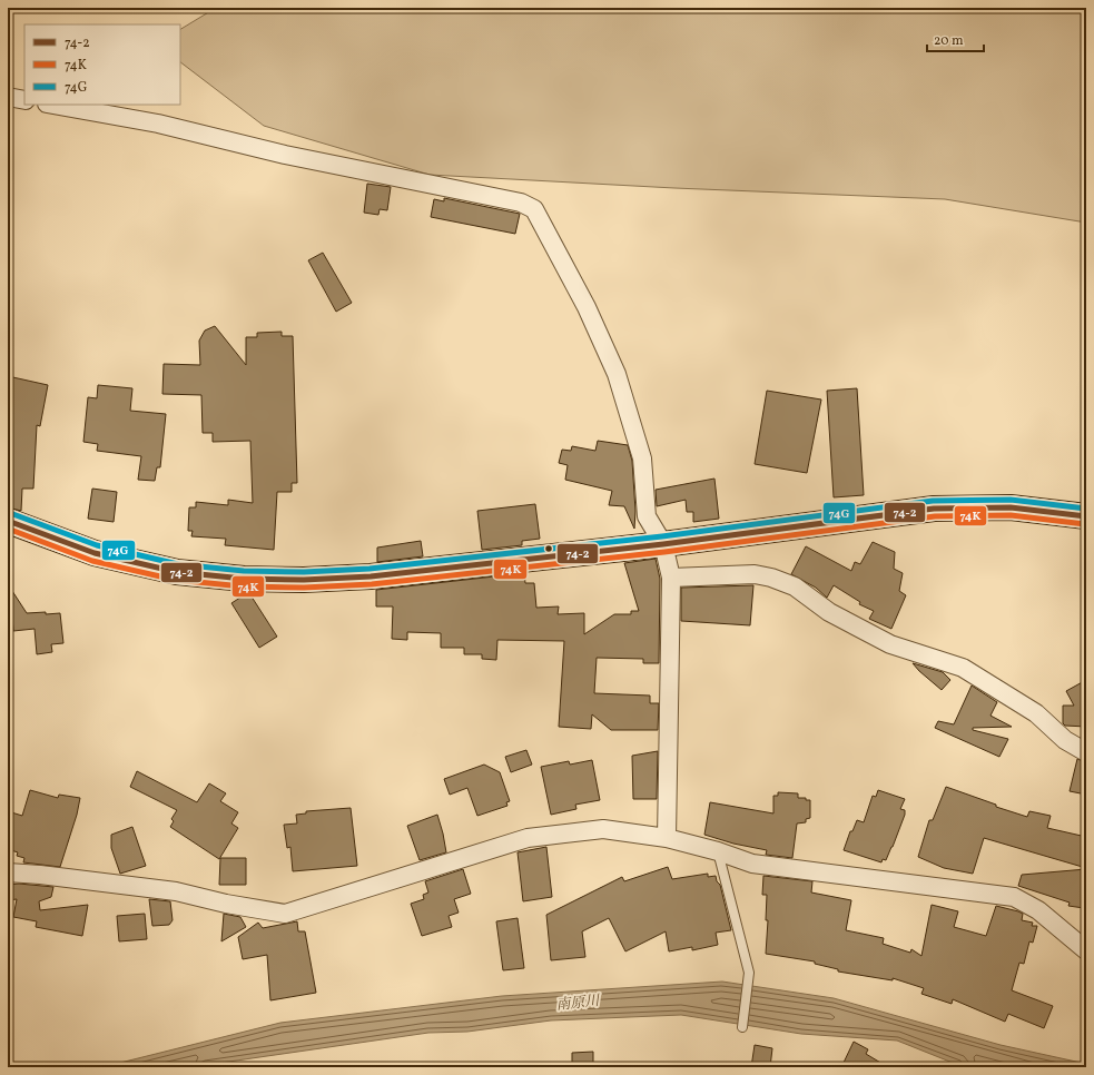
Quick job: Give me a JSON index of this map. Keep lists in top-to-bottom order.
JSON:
{
  "water": ["南原川"],
  "lines": ["transit line 74G", "transit line 74-2", "transit line 74K"],
  "legend": ["74-2", "74K", "74G"],
  "scale_bar": "20 m"
}
